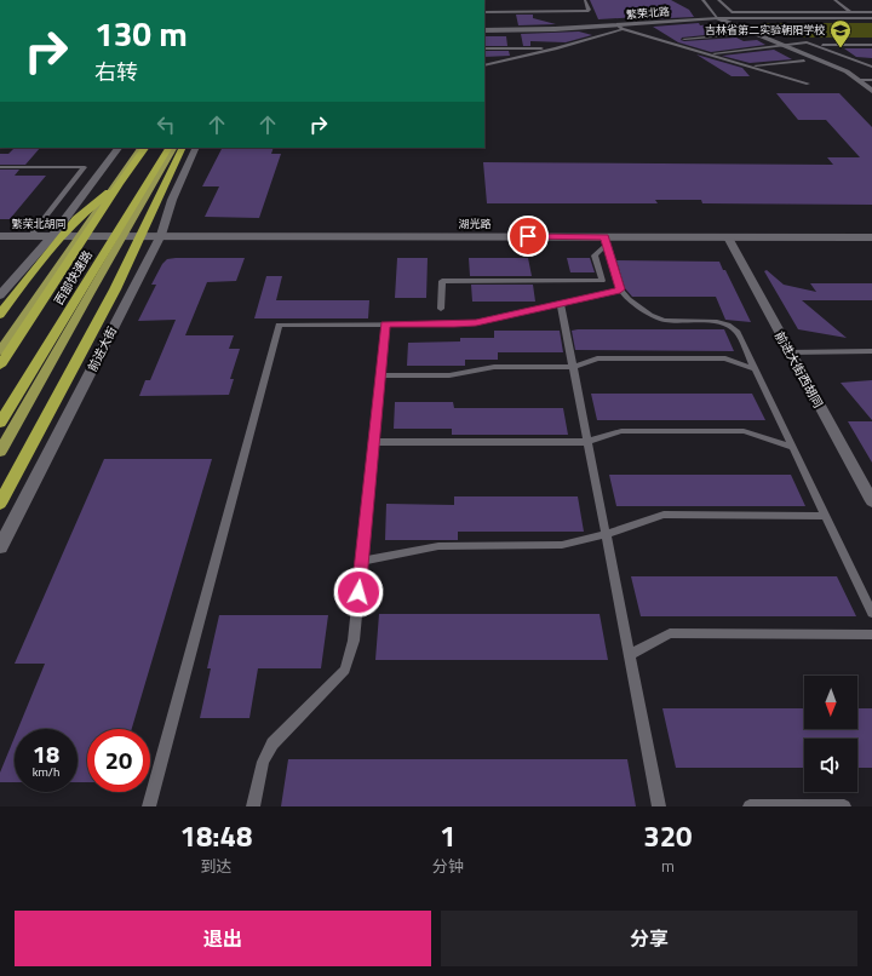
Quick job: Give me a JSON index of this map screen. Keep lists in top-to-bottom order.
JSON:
{
  "streets": {
    "highway": ["西部快速路"],
    "street": [
      "繁荣北路",
      "繁荣北胡同",
      "湖光路",
      "前进大街",
      "前进大街西胡同"
    ]
  },
  "crossings": [
    ["繁荣北胡同", "湖光路"],
    ["湖光路", "前进大街"],
    ["湖光路", "前进大街西胡同"]
  ],
  "places": {
    "school or university": ["吉林省第二实验朝阳学校"]
  },
  "north": "bottom",
  "page": {
    "turn": ["130 m", "右转"],
    "speed": "18 km/h",
    "limit": "20",
    "eta": [
      "18:48",
      "到达",
      "1",
      "分钟",
      "320",
      "m"
    ],
    "buttons": ["退出", "分享"]
  }
}
